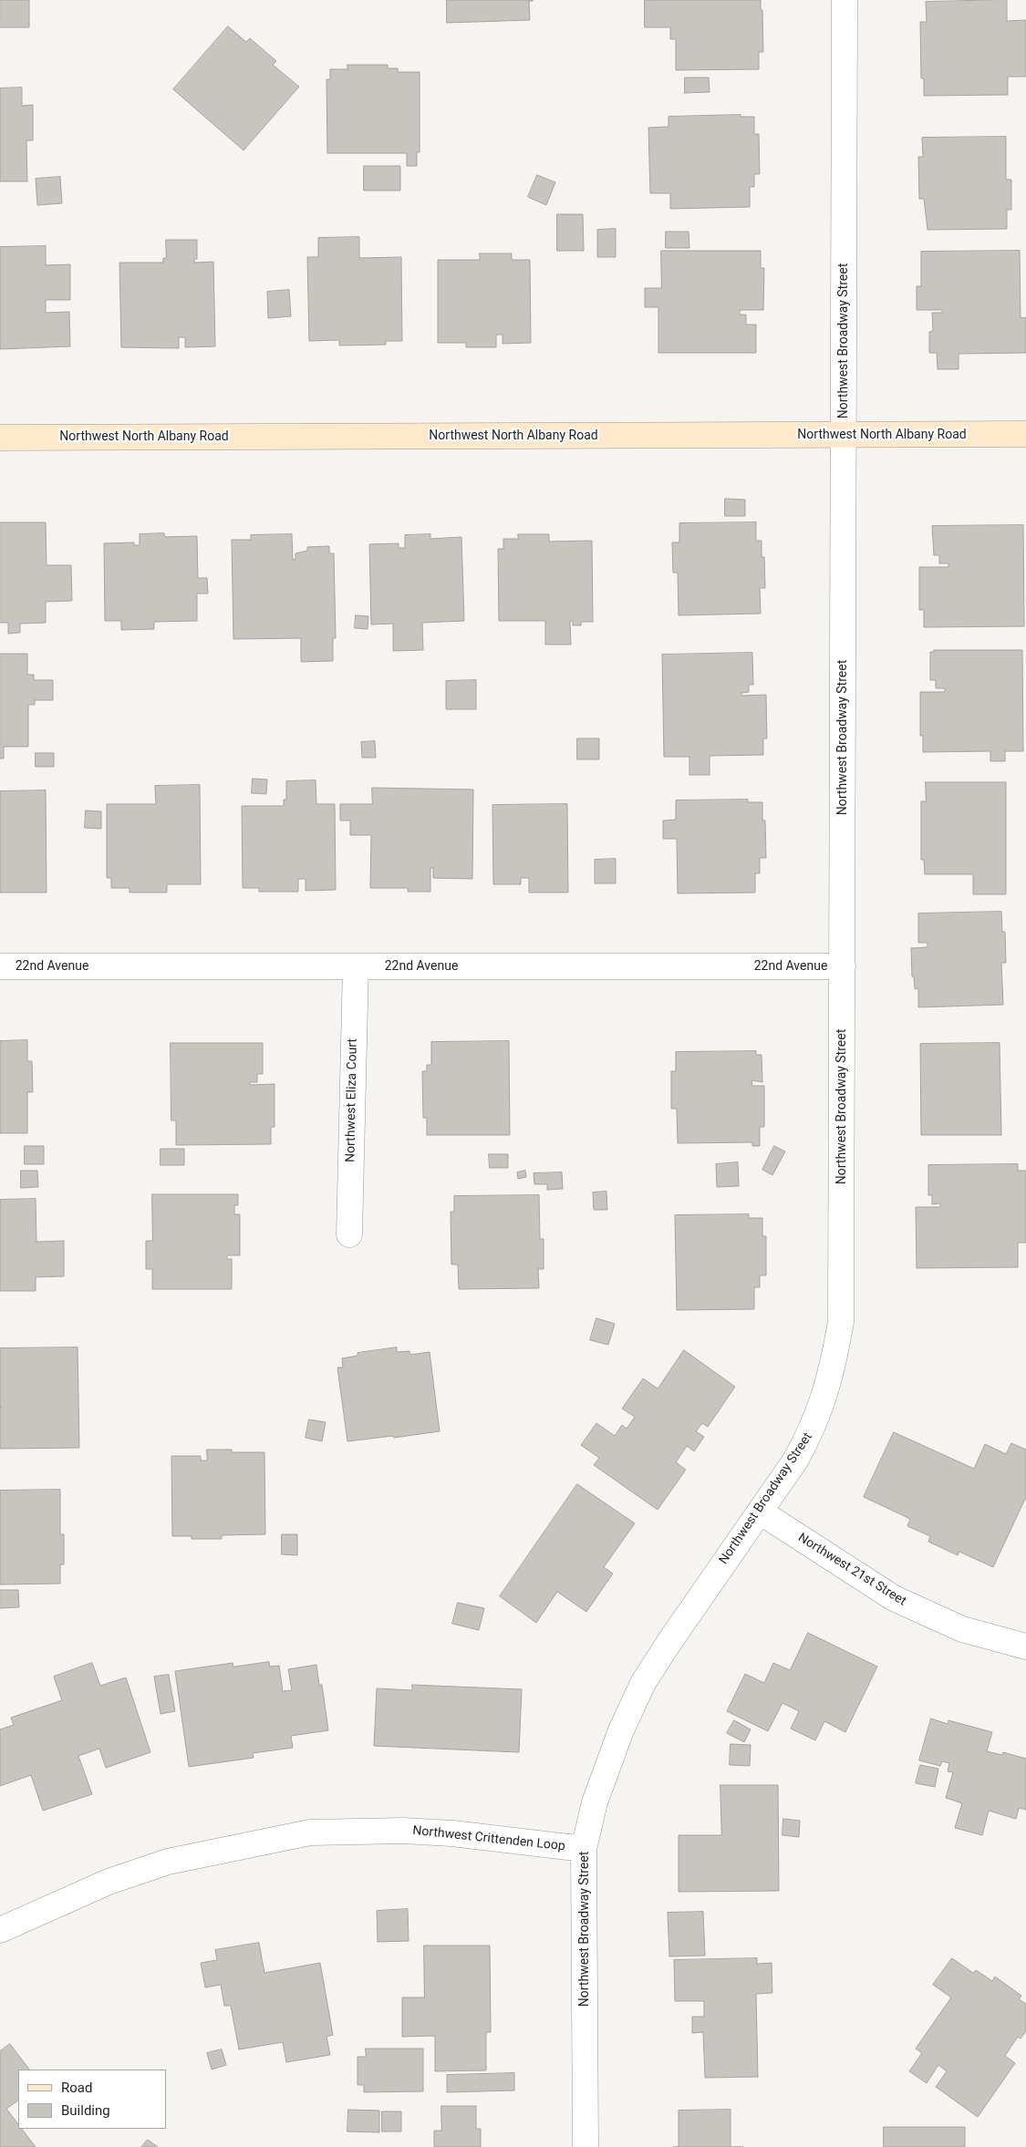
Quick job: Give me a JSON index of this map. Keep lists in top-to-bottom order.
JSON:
{
  "streets": {
    "street": [
      "Northwest Broadway Street",
      "Northwest North Albany Road",
      "22nd Avenue",
      "Northwest Eliza Court",
      "Northwest 21st Street",
      "Northwest Crittenden Loop"
    ]
  },
  "crossings": [
    ["Northwest Broadway Street", "Northwest North Albany Road"],
    ["Northwest Broadway Street", "22nd Avenue"],
    ["Northwest Broadway Street", "Northwest 21st Street"],
    ["Northwest Broadway Street", "Northwest Crittenden Loop"],
    ["22nd Avenue", "Northwest Eliza Court"]
  ],
  "legend": ["Road", "Building"]
}
